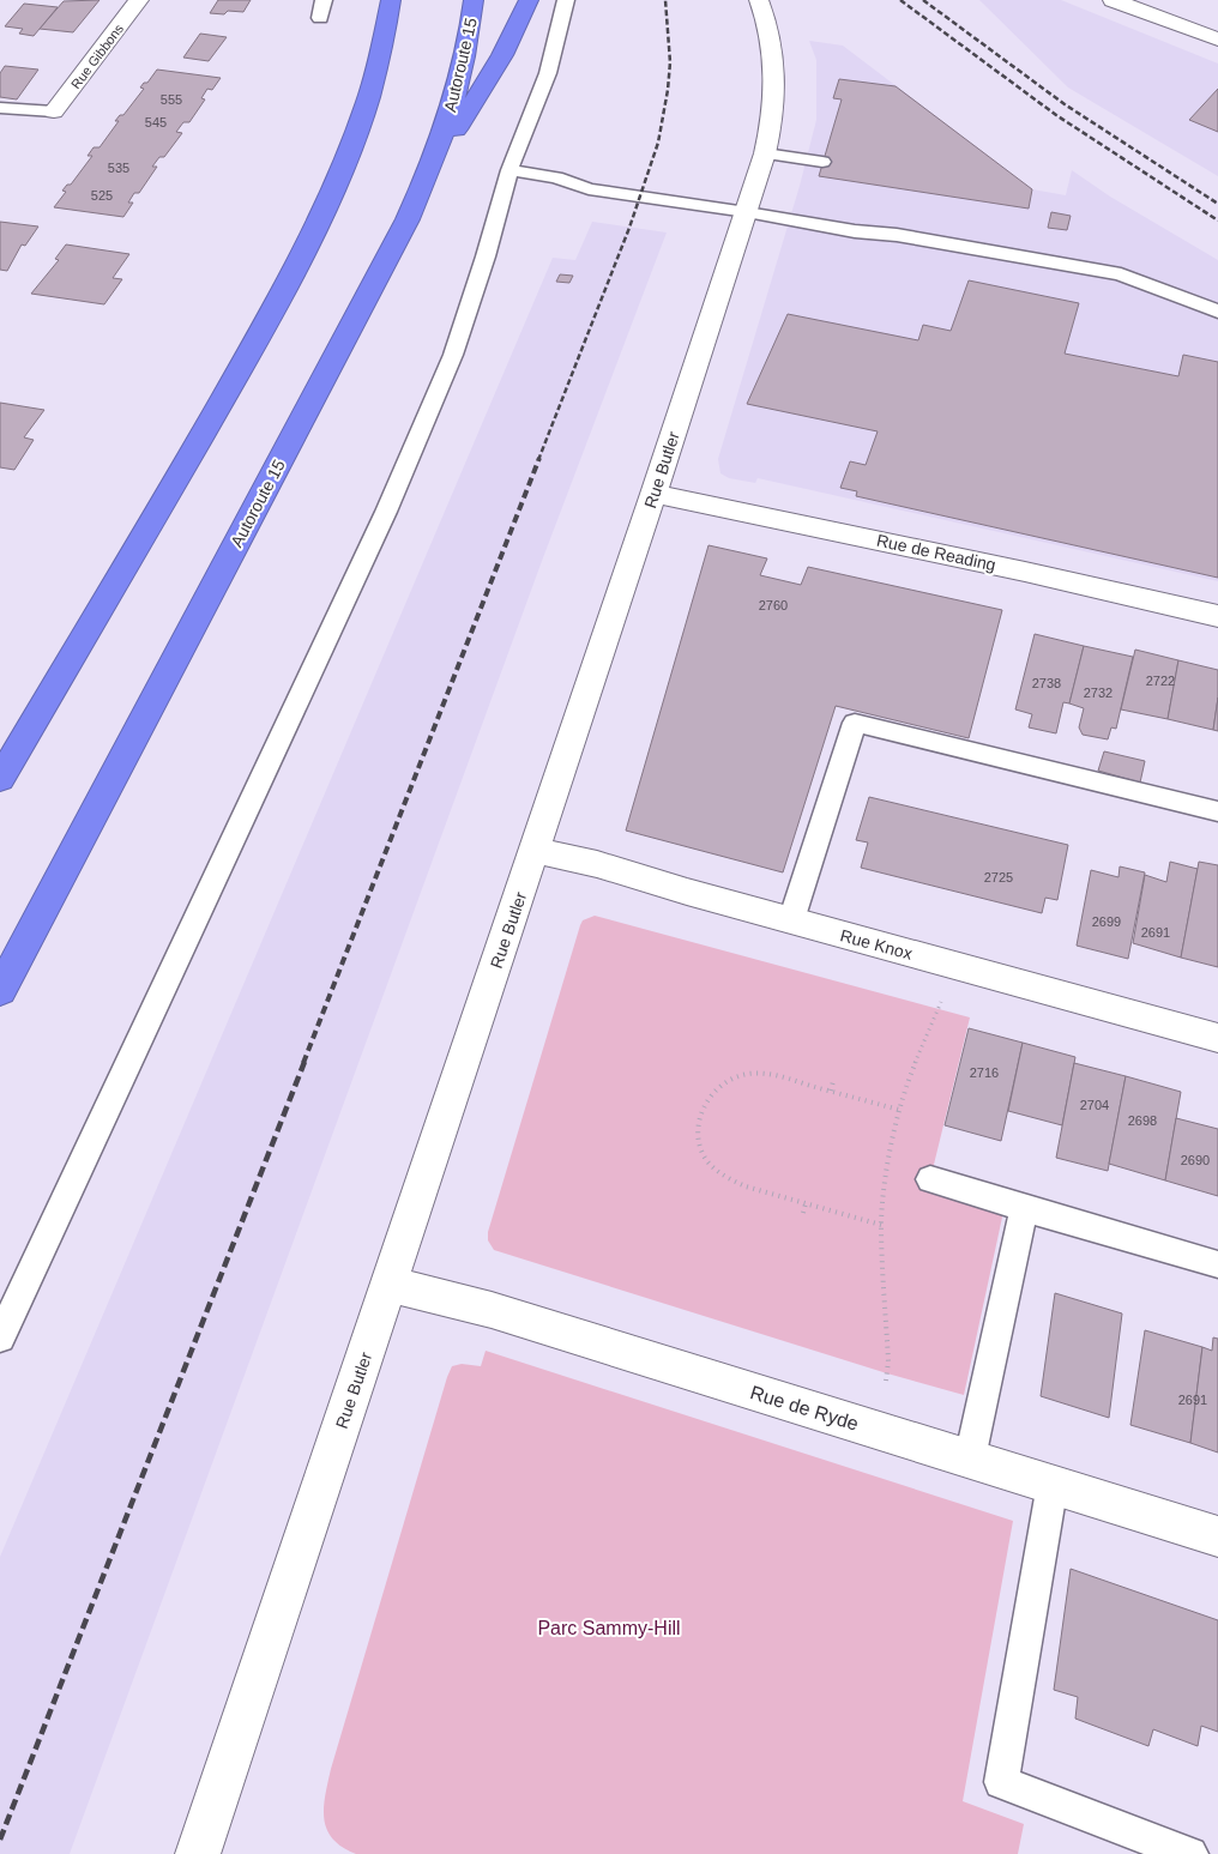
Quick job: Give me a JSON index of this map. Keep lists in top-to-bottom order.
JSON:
{
  "streets": {
    "highway": ["Autoroute 15"],
    "street": [
      "Rue Gibbons",
      "Rue Butler",
      "Rue de Reading",
      "Rue Knox",
      "Rue de Ryde"
    ]
  },
  "crossings": [
    ["Rue Butler", "Rue de Reading"],
    ["Rue Butler", "Rue Knox"],
    ["Rue Butler", "Rue de Ryde"]
  ],
  "parks": ["Parc Sammy-Hill"],
  "house_numbers": [
    "555",
    "545",
    "535",
    "525",
    "2760",
    "2722",
    "2738",
    "2732",
    "2725",
    "2699",
    "2691",
    "2716",
    "2704",
    "2698",
    "2690",
    "2691"
  ]
}
